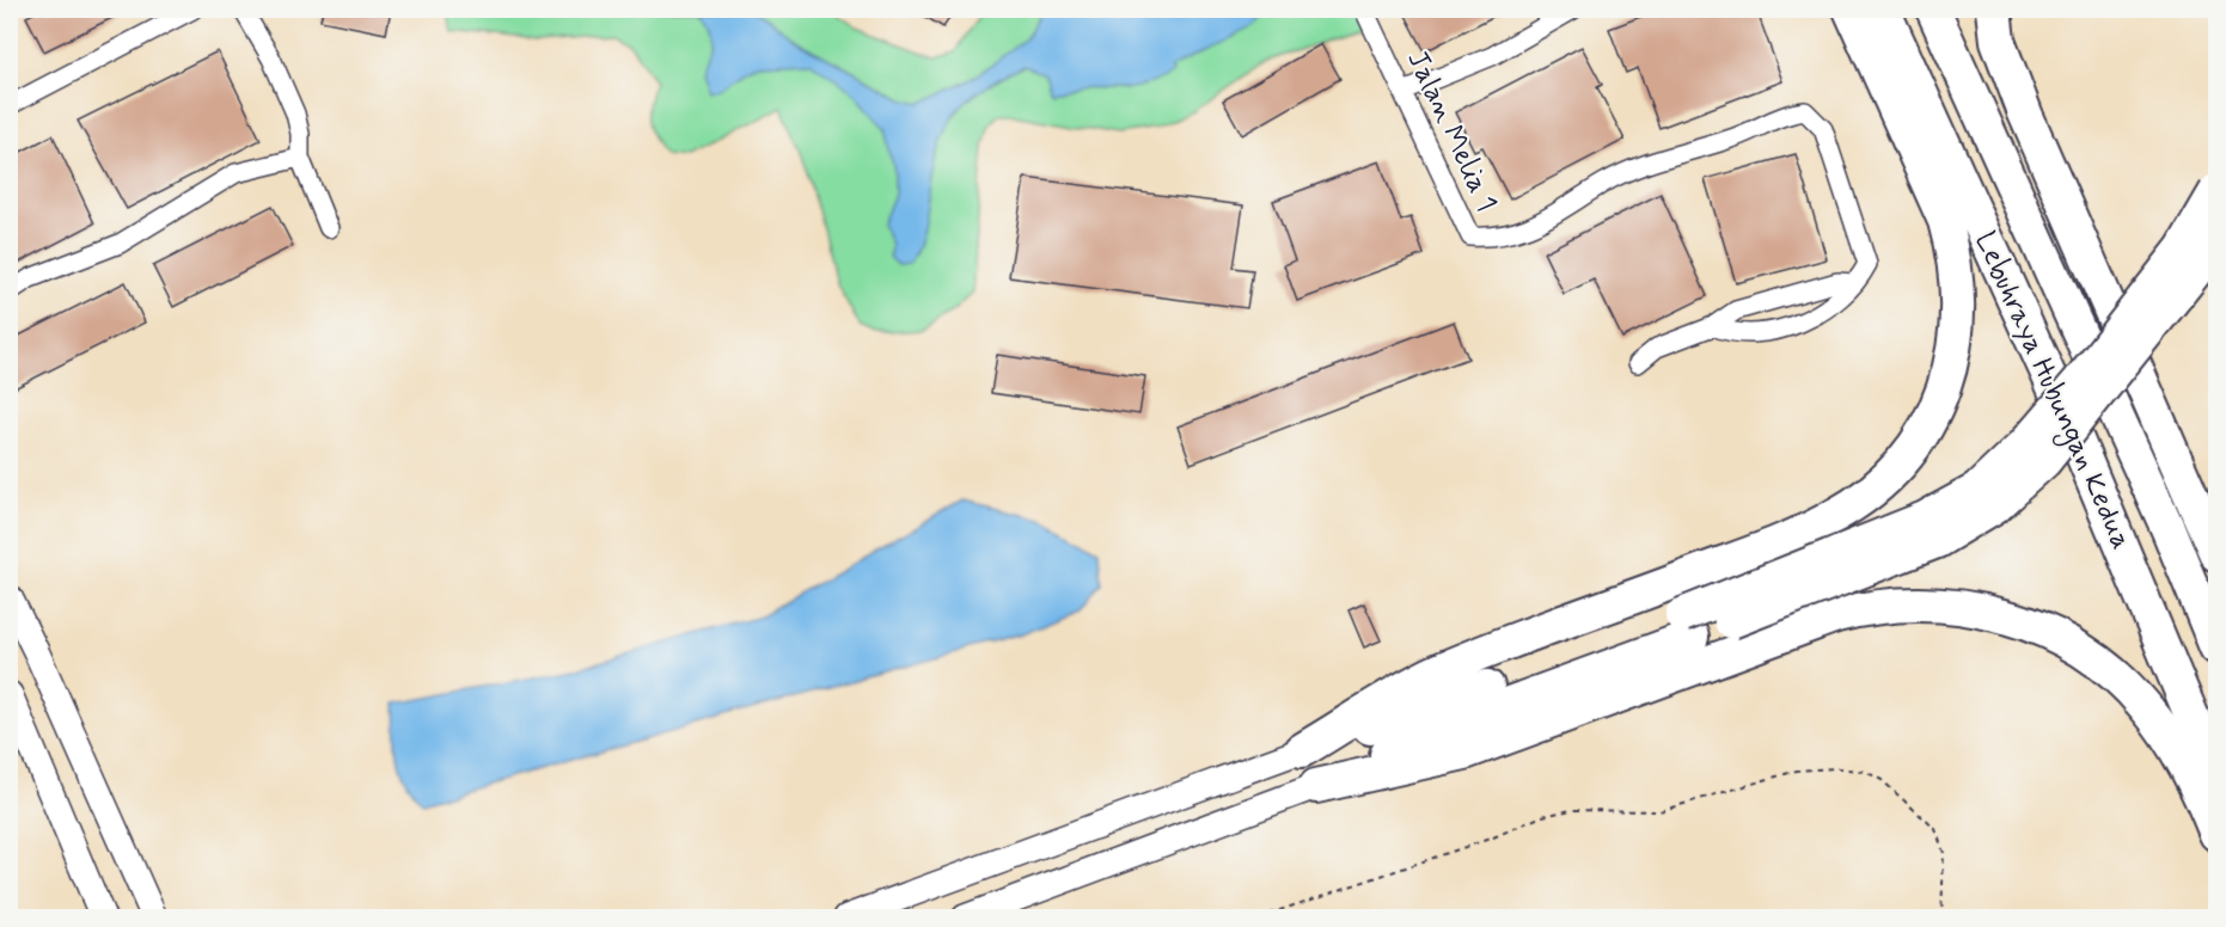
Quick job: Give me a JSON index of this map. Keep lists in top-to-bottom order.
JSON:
{
  "streets": {
    "highway": ["Lebuhraya Hubungan Kedua"],
    "street": ["Jalan Melia 1"]
  }
}
